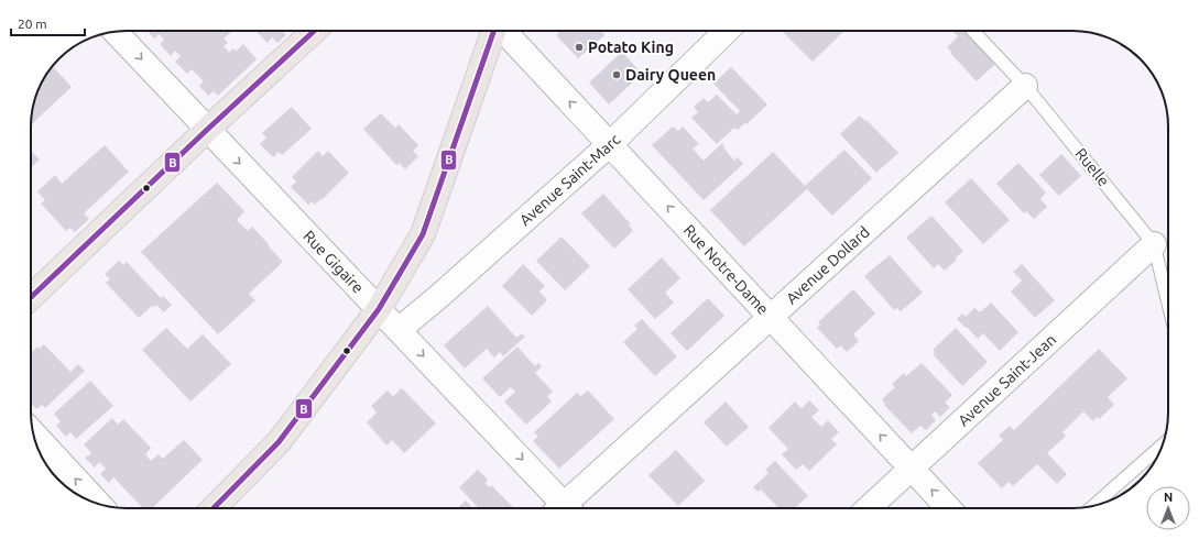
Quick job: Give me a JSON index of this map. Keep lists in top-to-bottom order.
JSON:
{
  "streets": {
    "street": [
      "Avenue Saint-Marc",
      "Rue Gigaire",
      "Avenue Dollard",
      "Rue Notre-Dame",
      "Avenue Saint-Jean"
    ],
    "lane": ["Ruelle"]
  },
  "crossings": [
    ["Ruelle", "Avenue Dollard"],
    ["Ruelle", "Avenue Saint-Jean"],
    ["Avenue Saint-Marc", "Rue Gigaire"],
    ["Avenue Saint-Marc", "Rue Notre-Dame"],
    ["Avenue Dollard", "Rue Notre-Dame"],
    ["Rue Notre-Dame", "Avenue Saint-Jean"]
  ],
  "one_way": ["Rue Gigaire", "Rue Notre-Dame"],
  "places": ["Potato King", "Dairy Queen"],
  "lines": ["transit line B"],
  "scale_bar": "20 m",
  "north": "top"
}
